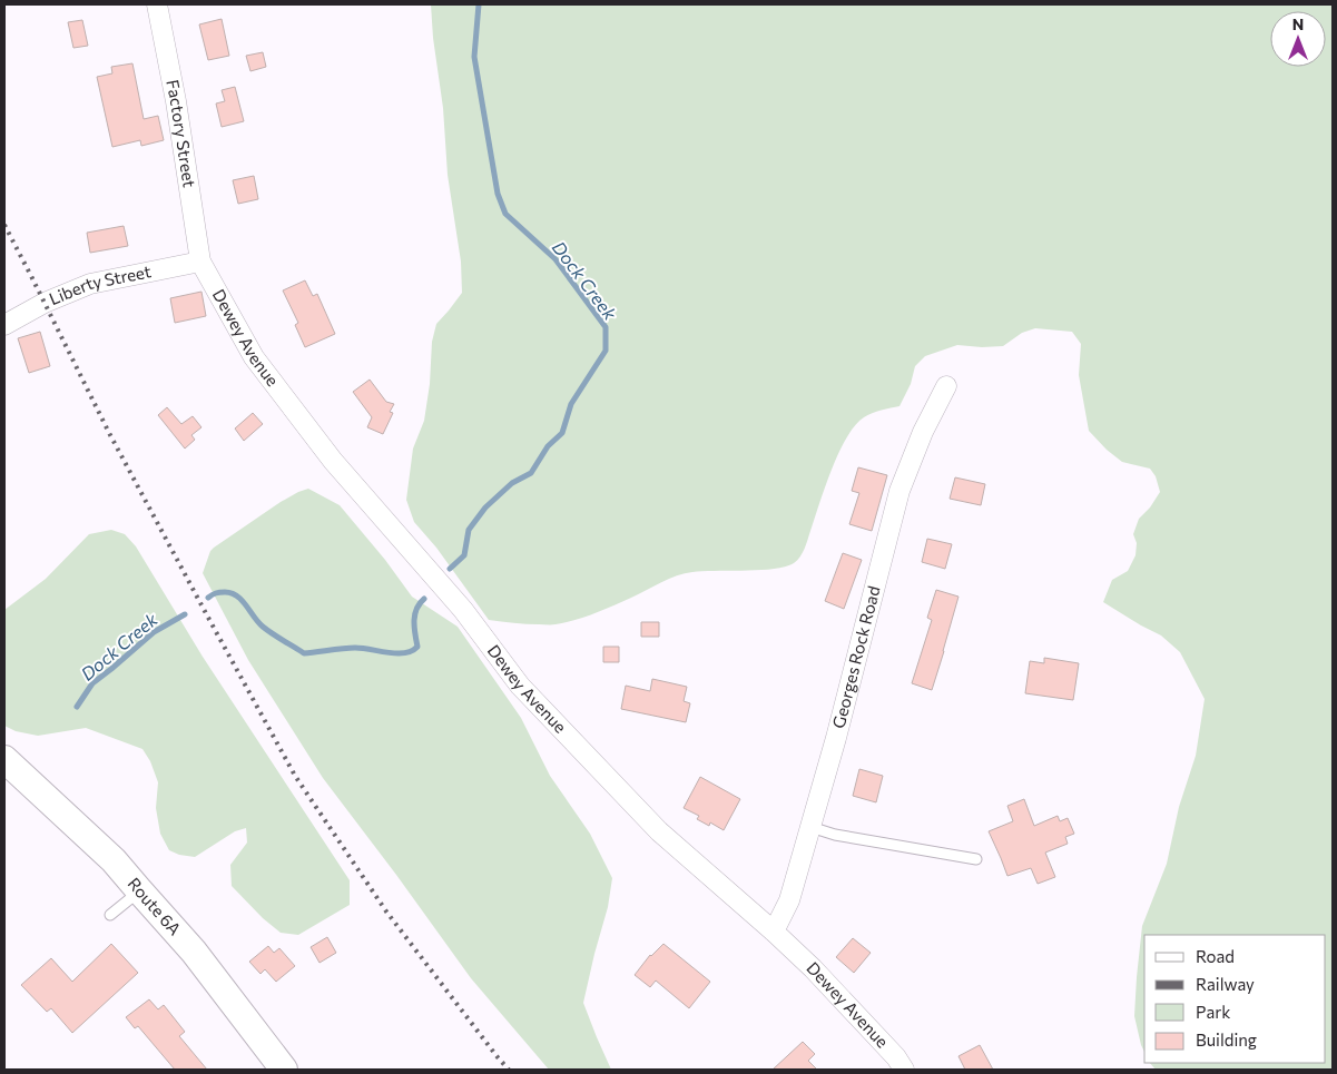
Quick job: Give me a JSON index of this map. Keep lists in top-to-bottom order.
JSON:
{
  "streets": {
    "main road": ["Route 6A"],
    "street": [
      "Factory Street",
      "Liberty Street",
      "Dewey Avenue",
      "Georges Rock Road"
    ]
  },
  "crossings": [
    ["Factory Street", "Liberty Street"],
    ["Factory Street", "Dewey Avenue"],
    ["Liberty Street", "Dewey Avenue"],
    ["Dewey Avenue", "Georges Rock Road"]
  ],
  "water": ["Dock Creek"],
  "legend": [
    "Road",
    "Railway",
    "Park",
    "Building"
  ],
  "north": "top"
}
